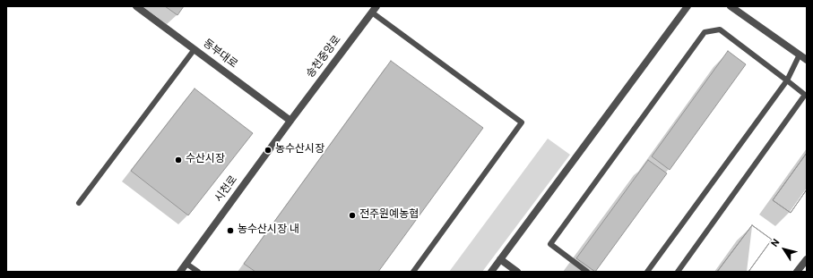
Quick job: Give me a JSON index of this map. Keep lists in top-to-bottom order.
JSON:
{
  "streets": {
    "street": ["동부대로", "송천중앙로", "시천로"]
  },
  "crossings": [
    ["동부대로", "송천중앙로"],
    ["동부대로", "시천로"],
    ["송천중앙로", "시천로"]
  ],
  "places": [
    "농수산시장",
    "수산시장",
    "전주원예농협",
    "농수산시장 내"
  ],
  "north": "top left"
}
